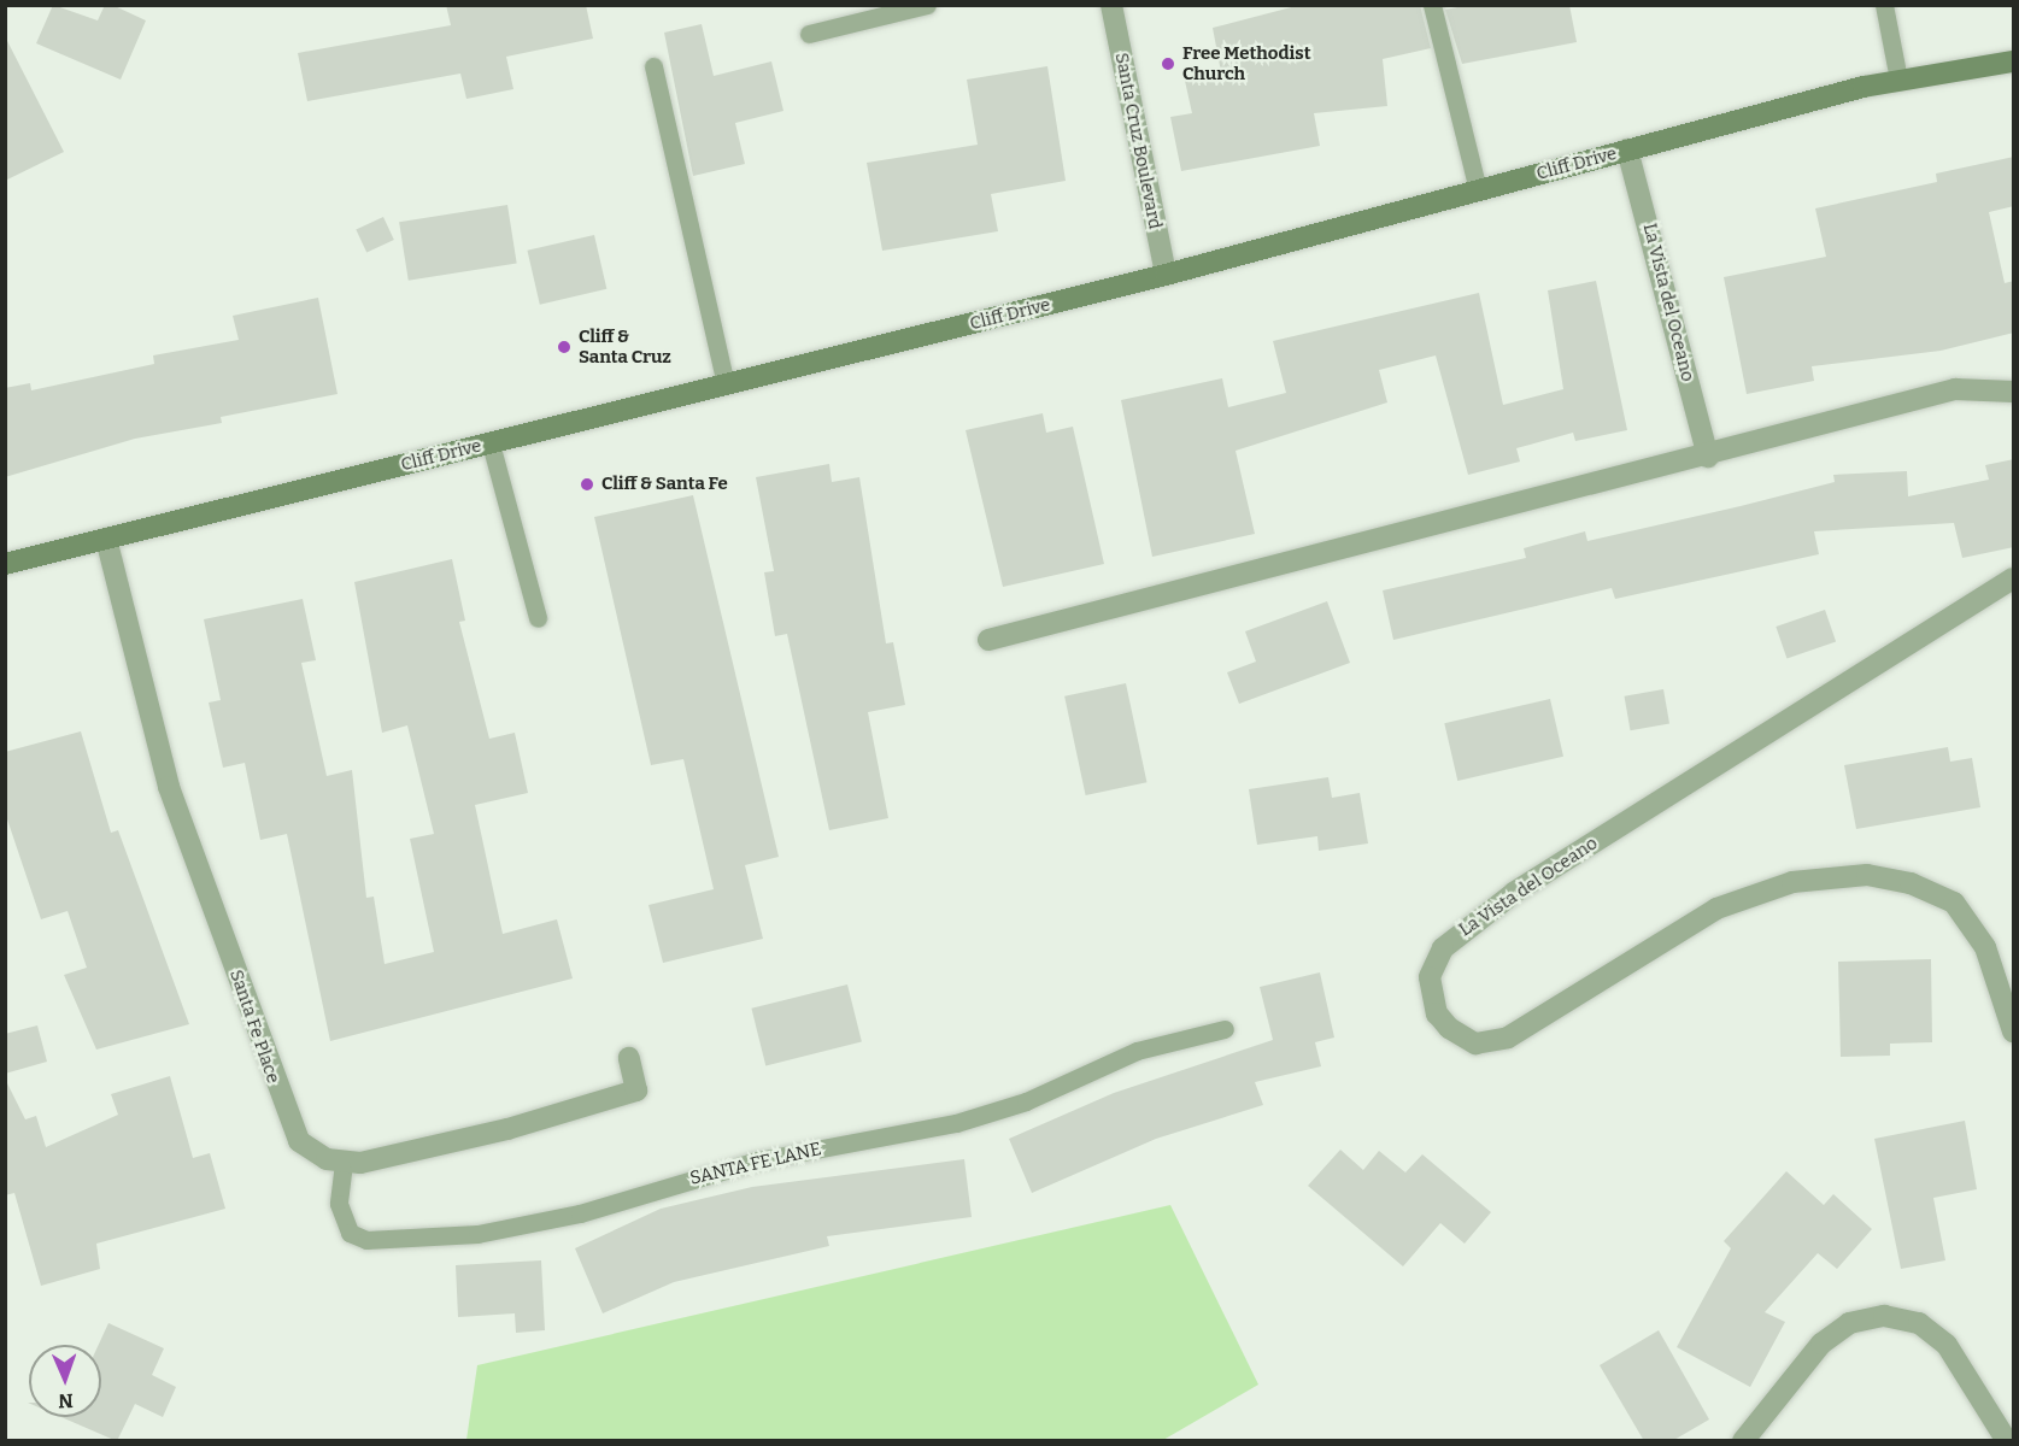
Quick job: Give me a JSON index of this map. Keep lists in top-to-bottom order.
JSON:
{
  "streets": {
    "main road": ["Cliff Drive"],
    "street": ["Santa Cruz Boulevard", "La Vista del Oceano", "Santa Fe Place"],
    "lane": ["SANTA FE LANE"]
  },
  "crossings": [
    ["Santa Cruz Boulevard", "Cliff Drive"],
    ["Cliff Drive", "La Vista del Oceano"],
    ["Cliff Drive", "Santa Fe Place"],
    ["Santa Fe Place", "SANTA FE LANE"]
  ],
  "places": ["Free Methodist Church", "Cliff & Santa Cruz", "Cliff & Santa Fe"],
  "north": "bottom"
}
